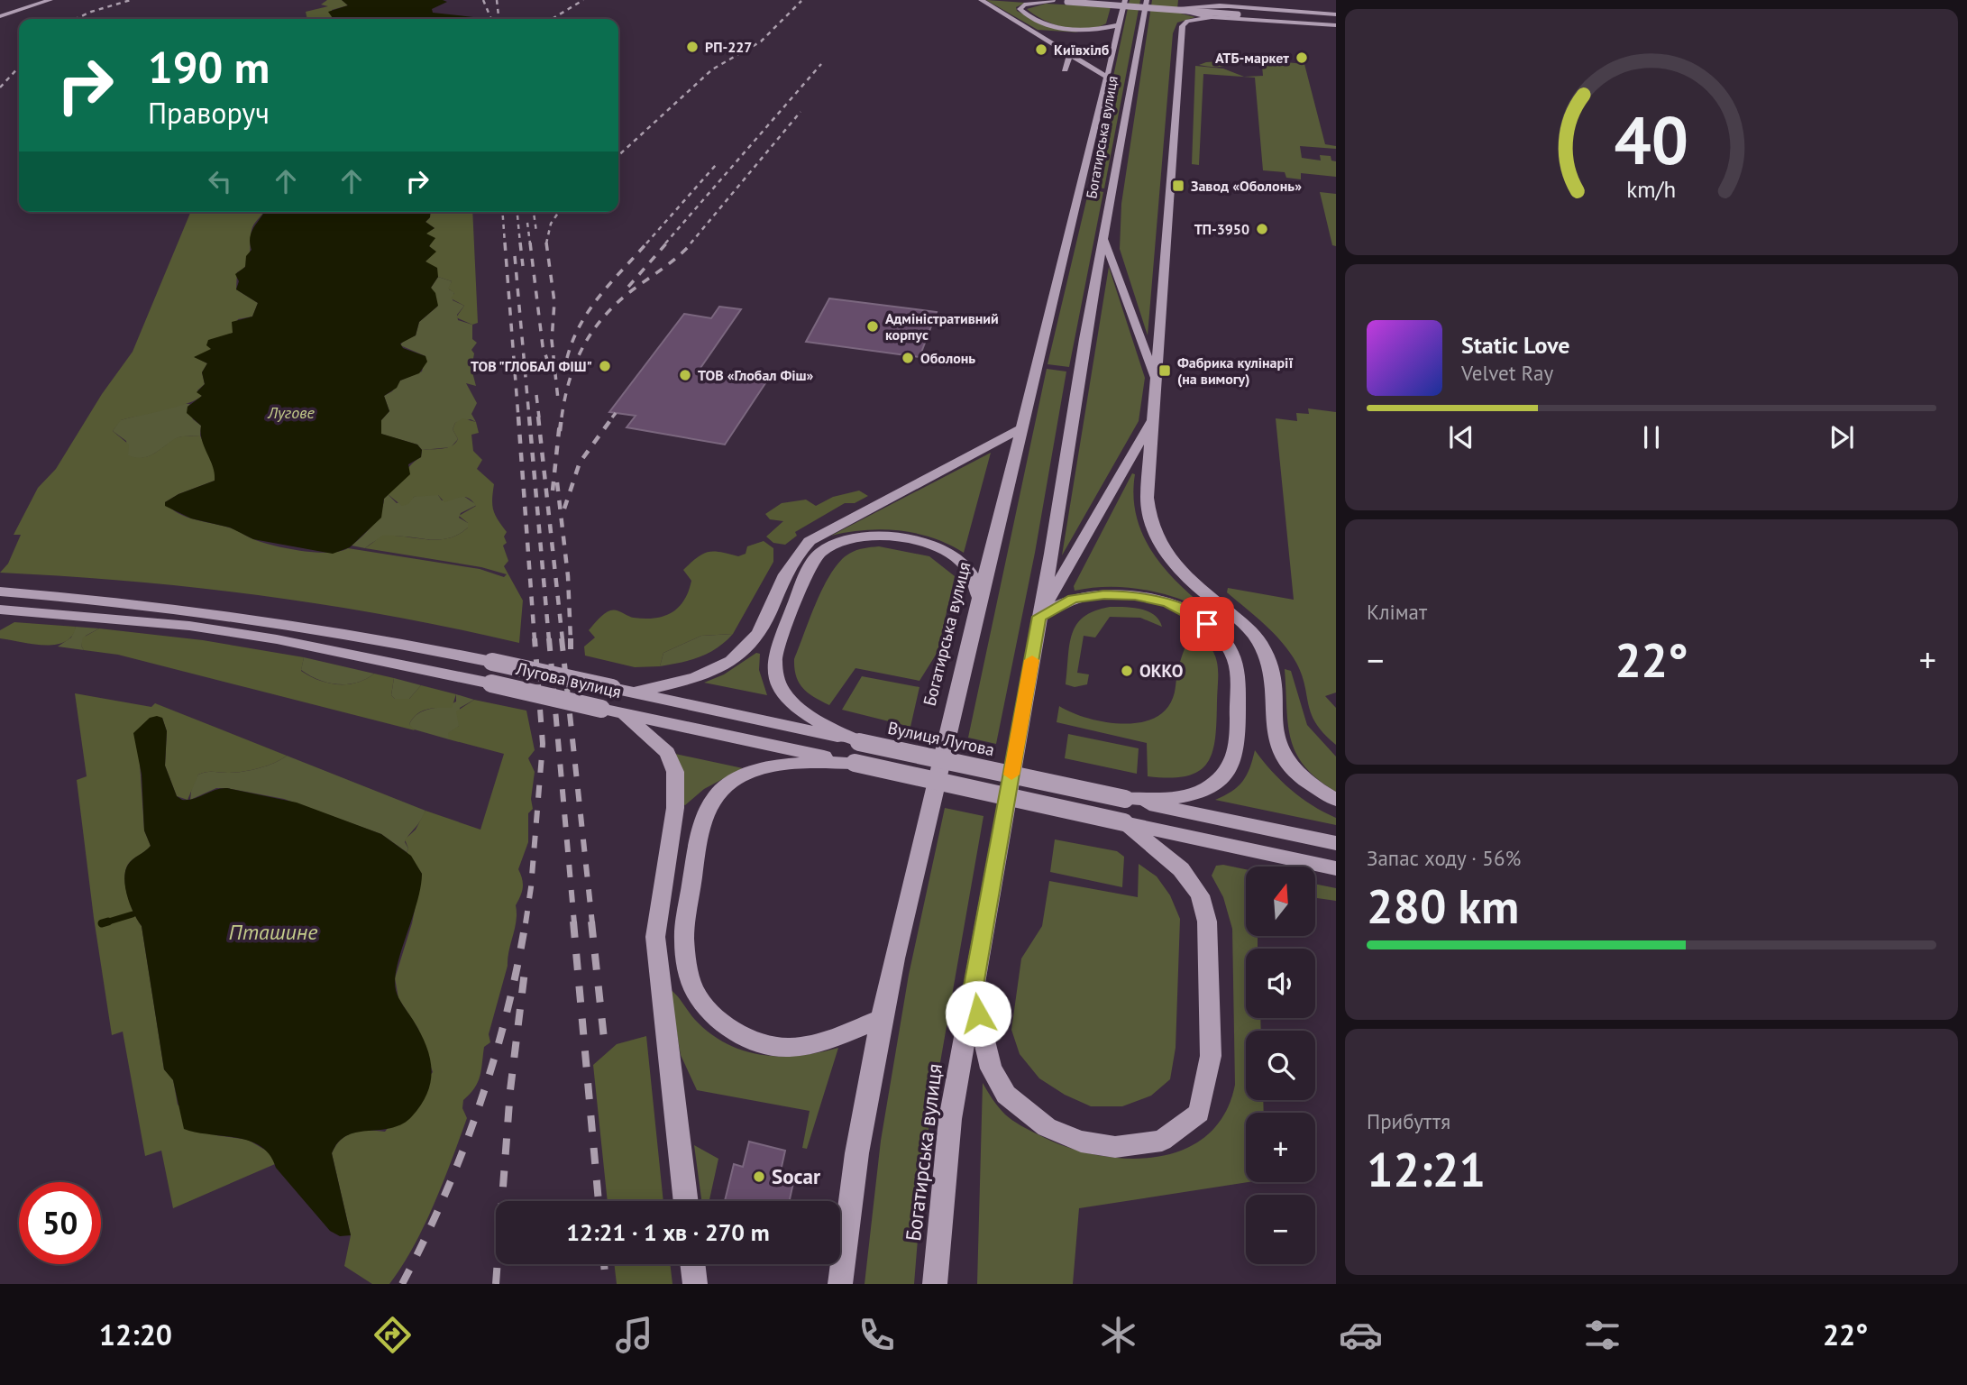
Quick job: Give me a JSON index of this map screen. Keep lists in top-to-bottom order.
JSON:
{
  "streets": {
    "main road": ["Богатирська вулиця", "Лугова вулиця", "Вулиця Лугова"]
  },
  "crossings": [
    ["Лугова вулиця", "Вулиця Лугова"]
  ],
  "water": ["Лугове", "Пташине"],
  "places": {
    "other": [
      "РП-227",
      "Київхілб",
      "АТБ-маркет",
      "ТП-3950",
      "Адміністративний корпус",
      "Оболонь",
      "ТОВ \"ГЛОБАЛ ФІШ\"",
      "ТОВ «Глобал Фіш»",
      "ОККО",
      "Socar"
    ],
    "transit": ["Завод «Оболонь»", "Фабрика кулінарії (на вимогу)"]
  },
  "north": "top",
  "page": {
    "turn": ["190 m", "Праворуч"],
    "song": ["Static Love", "Velvet Ray"],
    "tile": [
      "Клімат",
      ["Запас ходу · 56%", "280 km"],
      ["Прибуття", "12:21"]
    ],
    "heat": ["−", "22°", "+"],
    "map_buttons": ["+", "−"],
    "limit": "50",
    "trip": "12:21 · 1 хв · 270 m",
    "tabs": ["12:20", "22°"],
    "gauge": ["40", "km/h"]
  }
}
